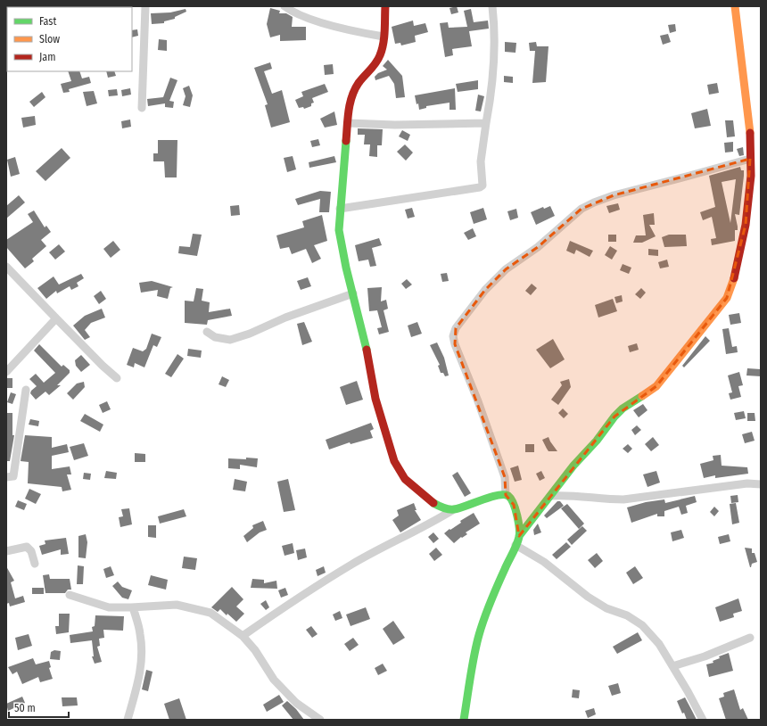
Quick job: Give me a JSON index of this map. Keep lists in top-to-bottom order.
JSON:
{
  "legend": ["Fast", "Slow", "Jam"],
  "scale_bar": "50 m"
}
